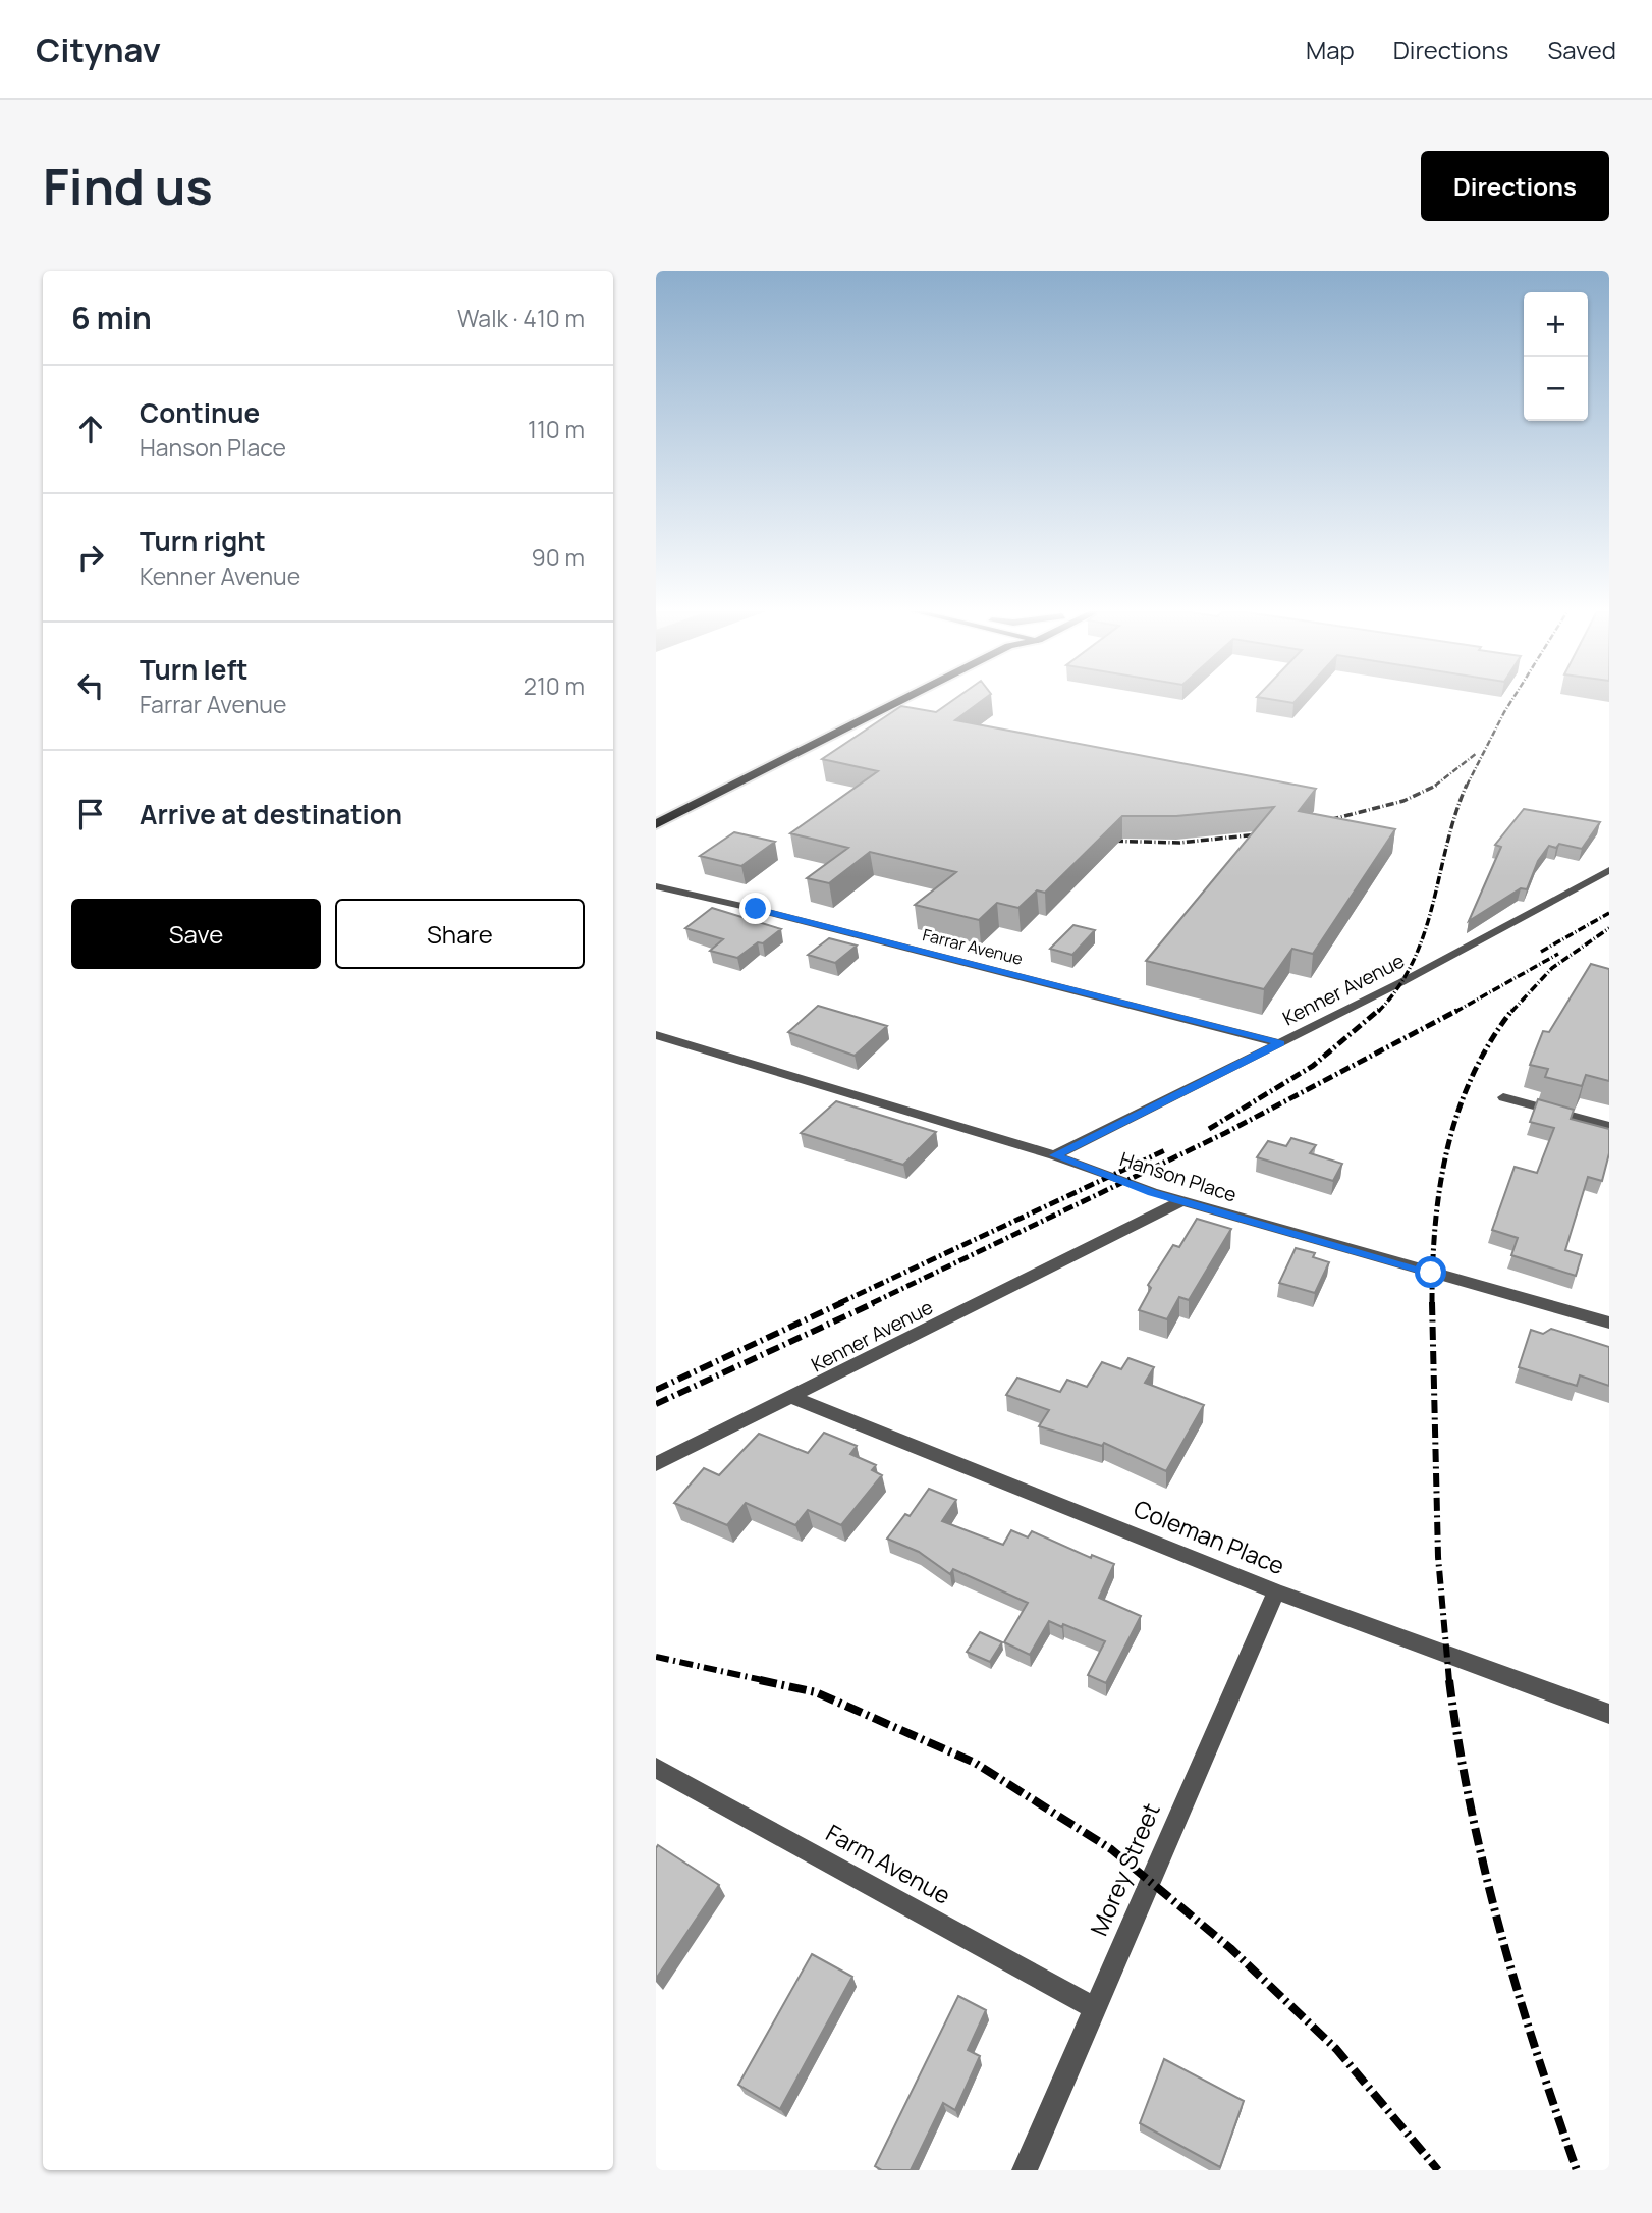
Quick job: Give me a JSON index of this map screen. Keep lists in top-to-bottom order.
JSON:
{
  "streets": {
    "street": [
      "Farrar Avenue",
      "Kenner Avenue",
      "Hanson Place",
      "Coleman Place",
      "Farm Avenue",
      "Morey Street"
    ]
  },
  "crossings": [
    ["Farrar Avenue", "Kenner Avenue"],
    ["Kenner Avenue", "Hanson Place"],
    ["Kenner Avenue", "Coleman Place"],
    ["Coleman Place", "Morey Street"],
    ["Farm Avenue", "Morey Street"]
  ],
  "page": {
    "header": "Citynav",
    "nav": ["Map", "Directions", "Saved"],
    "buttons": [
      "Directions",
      ["Save", "Share"]
    ],
    "title": "Find us",
    "heading": ["6 min", "Walk · 410 m"],
    "map_buttons": ["+", "−"],
    "list": [
      ["Continue", "Hanson Place", "110 m"],
      ["Turn right", "Kenner Avenue", "90 m"],
      ["Turn left", "Farrar Avenue", "210 m"],
      "Arrive at destination"
    ]
  }
}
